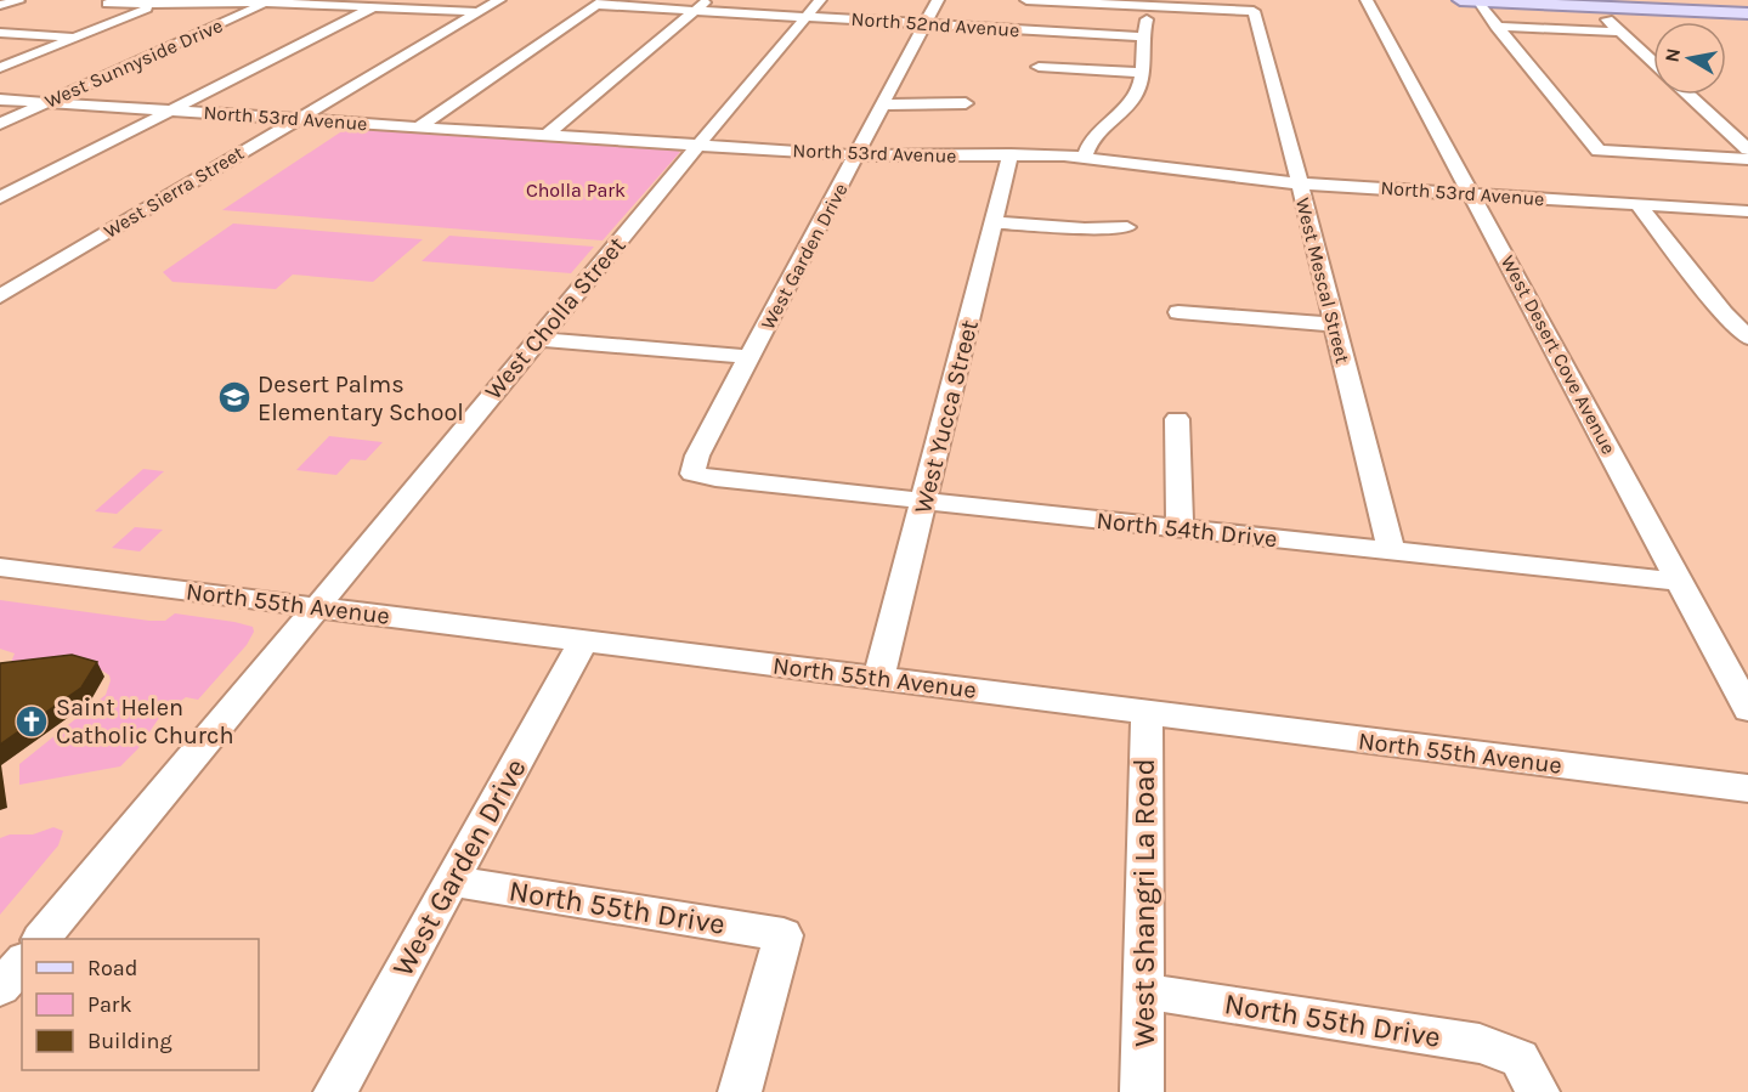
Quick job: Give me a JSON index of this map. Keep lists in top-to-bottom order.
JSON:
{
  "streets": {
    "street": [
      "North 52nd Avenue",
      "West Sunnyside Drive",
      "North 53rd Avenue",
      "West Sierra Street",
      "West Garden Drive",
      "West Mescal Street",
      "West Cholla Street",
      "West Desert Cove Avenue",
      "West Yucca Street",
      "North 54th Drive",
      "North 55th Avenue",
      "West Shangri La Road",
      "North 55th Drive"
    ]
  },
  "crossings": [
    ["North 52nd Avenue", "West Garden Drive"],
    ["North 52nd Avenue", "West Cholla Street"],
    ["West Sunnyside Drive", "North 53rd Avenue"],
    ["North 53rd Avenue", "West Sierra Street"],
    ["North 53rd Avenue", "West Garden Drive"],
    ["North 53rd Avenue", "West Mescal Street"],
    ["North 53rd Avenue", "West Cholla Street"],
    ["North 53rd Avenue", "West Desert Cove Avenue"],
    ["North 53rd Avenue", "West Yucca Street"],
    ["West Garden Drive", "North 54th Drive"],
    ["West Garden Drive", "North 55th Avenue"],
    ["West Garden Drive", "North 55th Drive"],
    ["West Mescal Street", "North 54th Drive"],
    ["West Cholla Street", "North 55th Avenue"],
    ["West Desert Cove Avenue", "North 54th Drive"],
    ["West Yucca Street", "North 54th Drive"],
    ["West Yucca Street", "North 55th Avenue"],
    ["North 55th Avenue", "West Shangri La Road"],
    ["West Shangri La Road", "North 55th Drive"]
  ],
  "parks": ["Cholla Park"],
  "places": {
    "school or university": ["Desert Palms Elementary School"],
    "church": ["Saint Helen Catholic Church"]
  },
  "legend": ["Road", "Park", "Building"],
  "north": "left"
}
